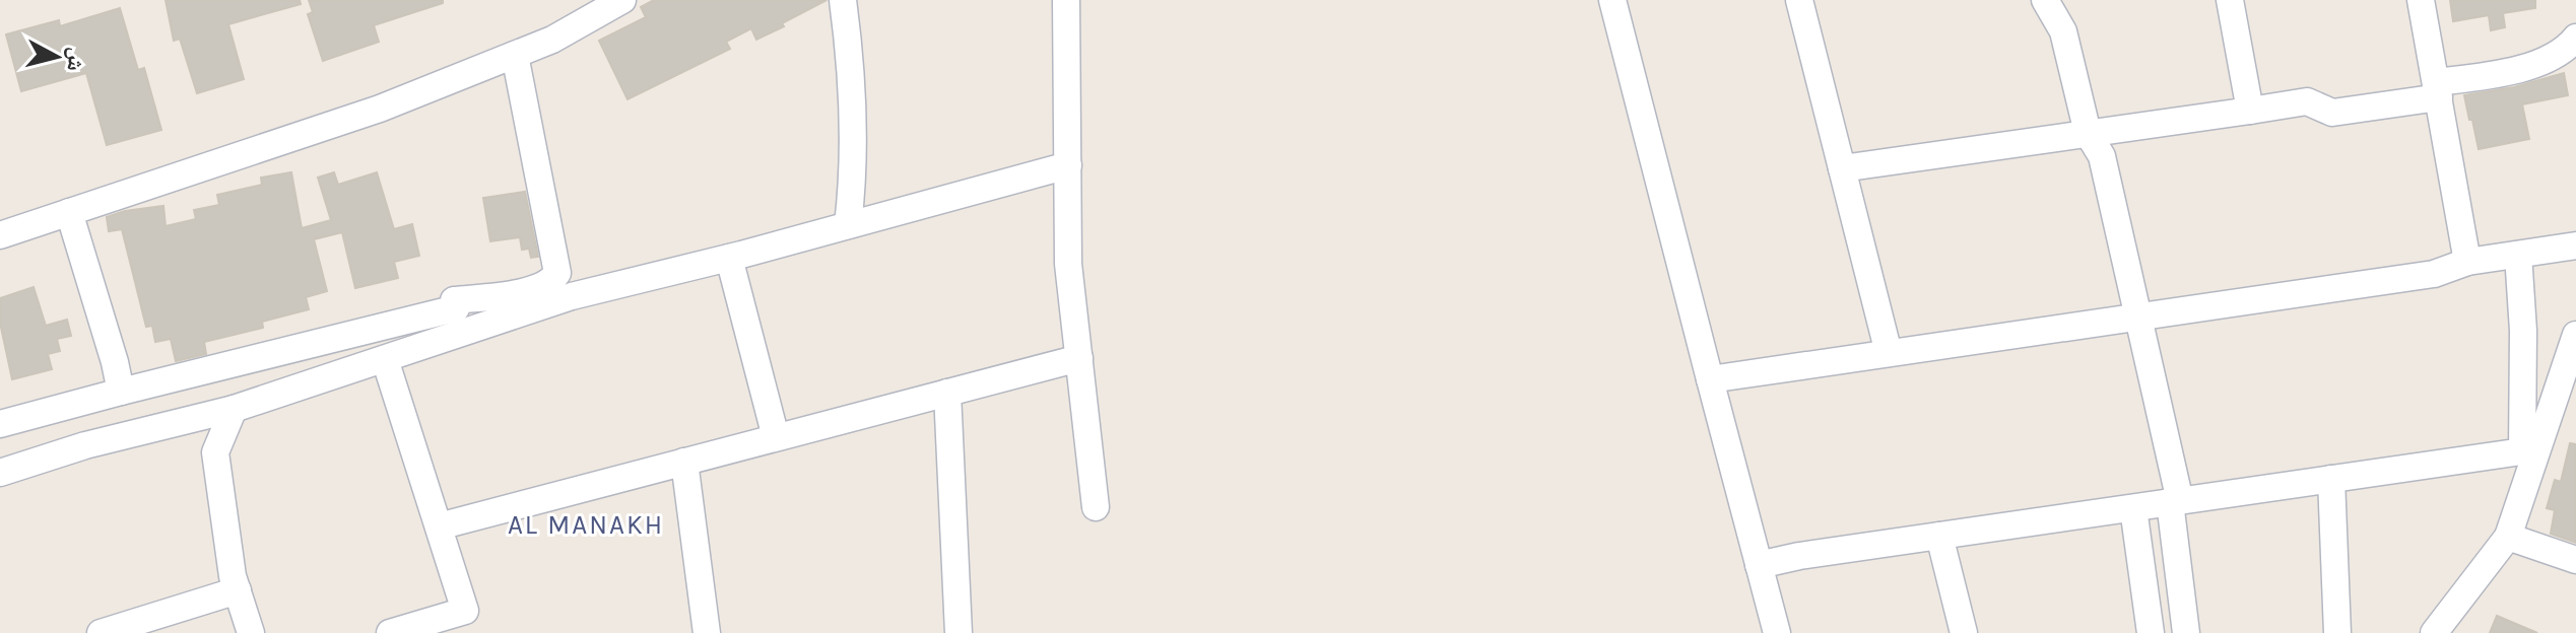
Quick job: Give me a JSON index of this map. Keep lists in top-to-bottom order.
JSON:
{
  "districts": ["AL MANAKH"],
  "north": "right"
}
